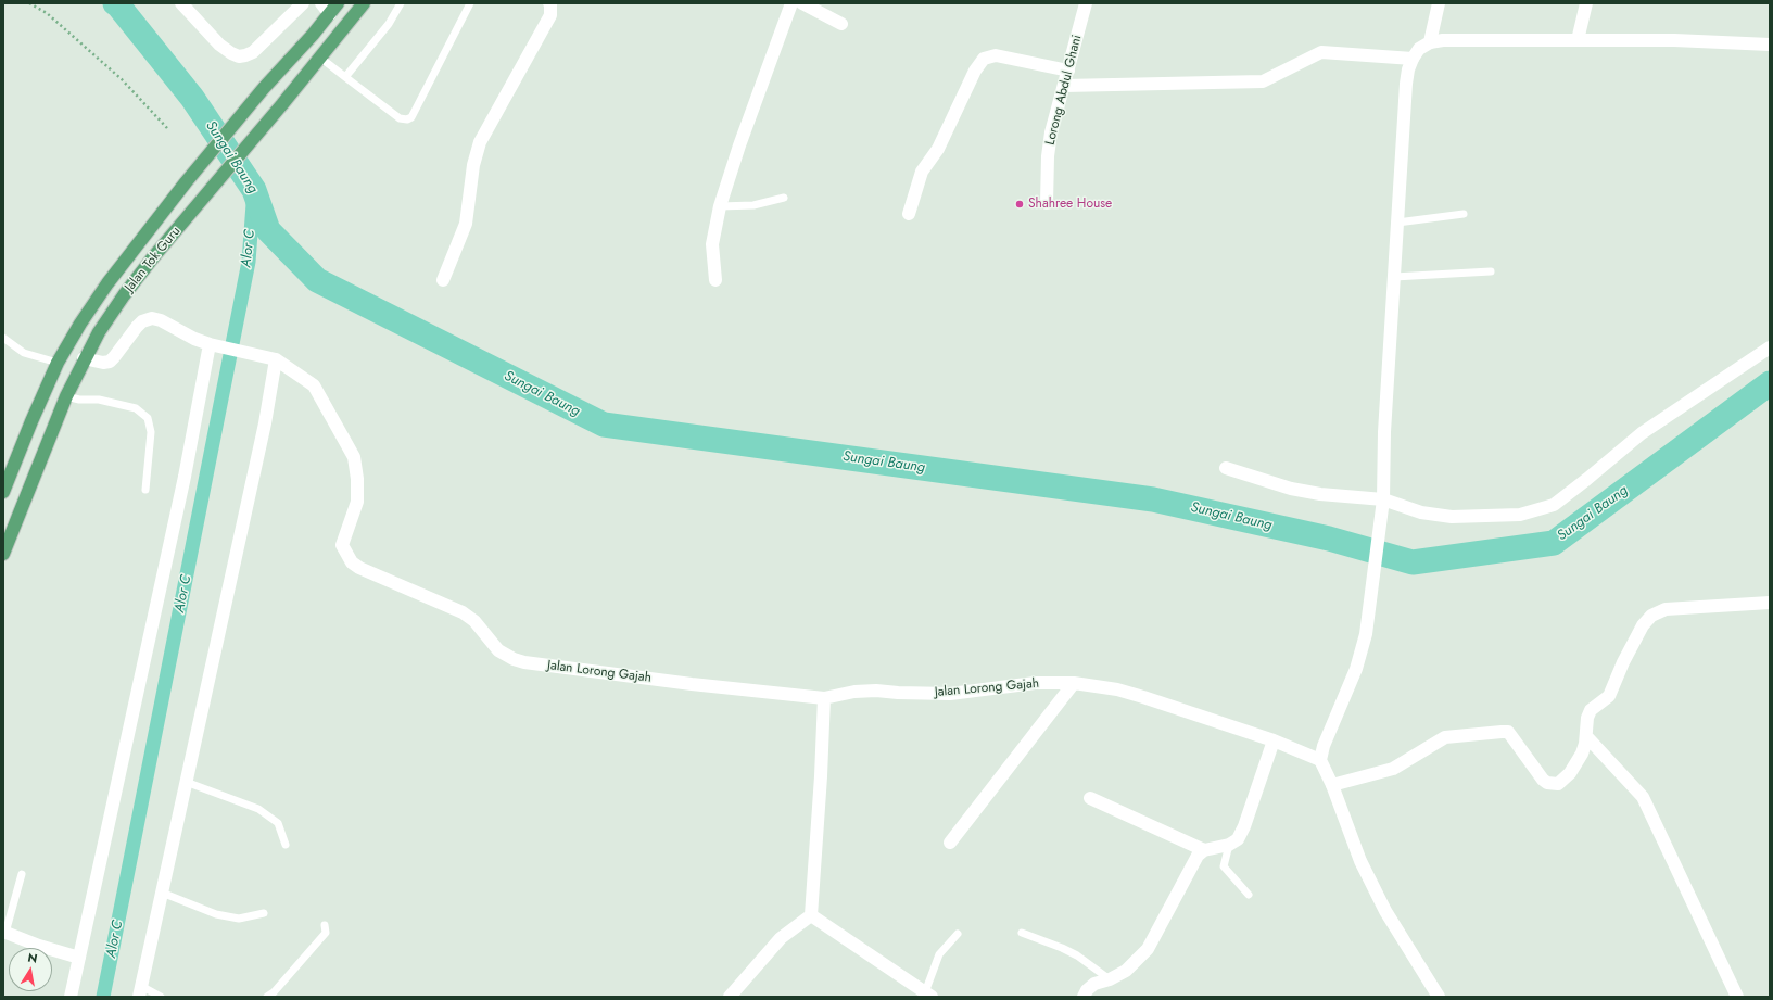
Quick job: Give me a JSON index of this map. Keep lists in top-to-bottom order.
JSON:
{
  "streets": {
    "main road": ["Jalan Tok Guru"],
    "street": ["Lorong Abdul Ghani", "Jalan Lorong Gajah"]
  },
  "crossings": [
    ["Jalan Tok Guru", "Jalan Lorong Gajah"]
  ],
  "water": ["Sungai Baung", "Alor C"],
  "places": ["Shahree House"],
  "north": "top"
}
